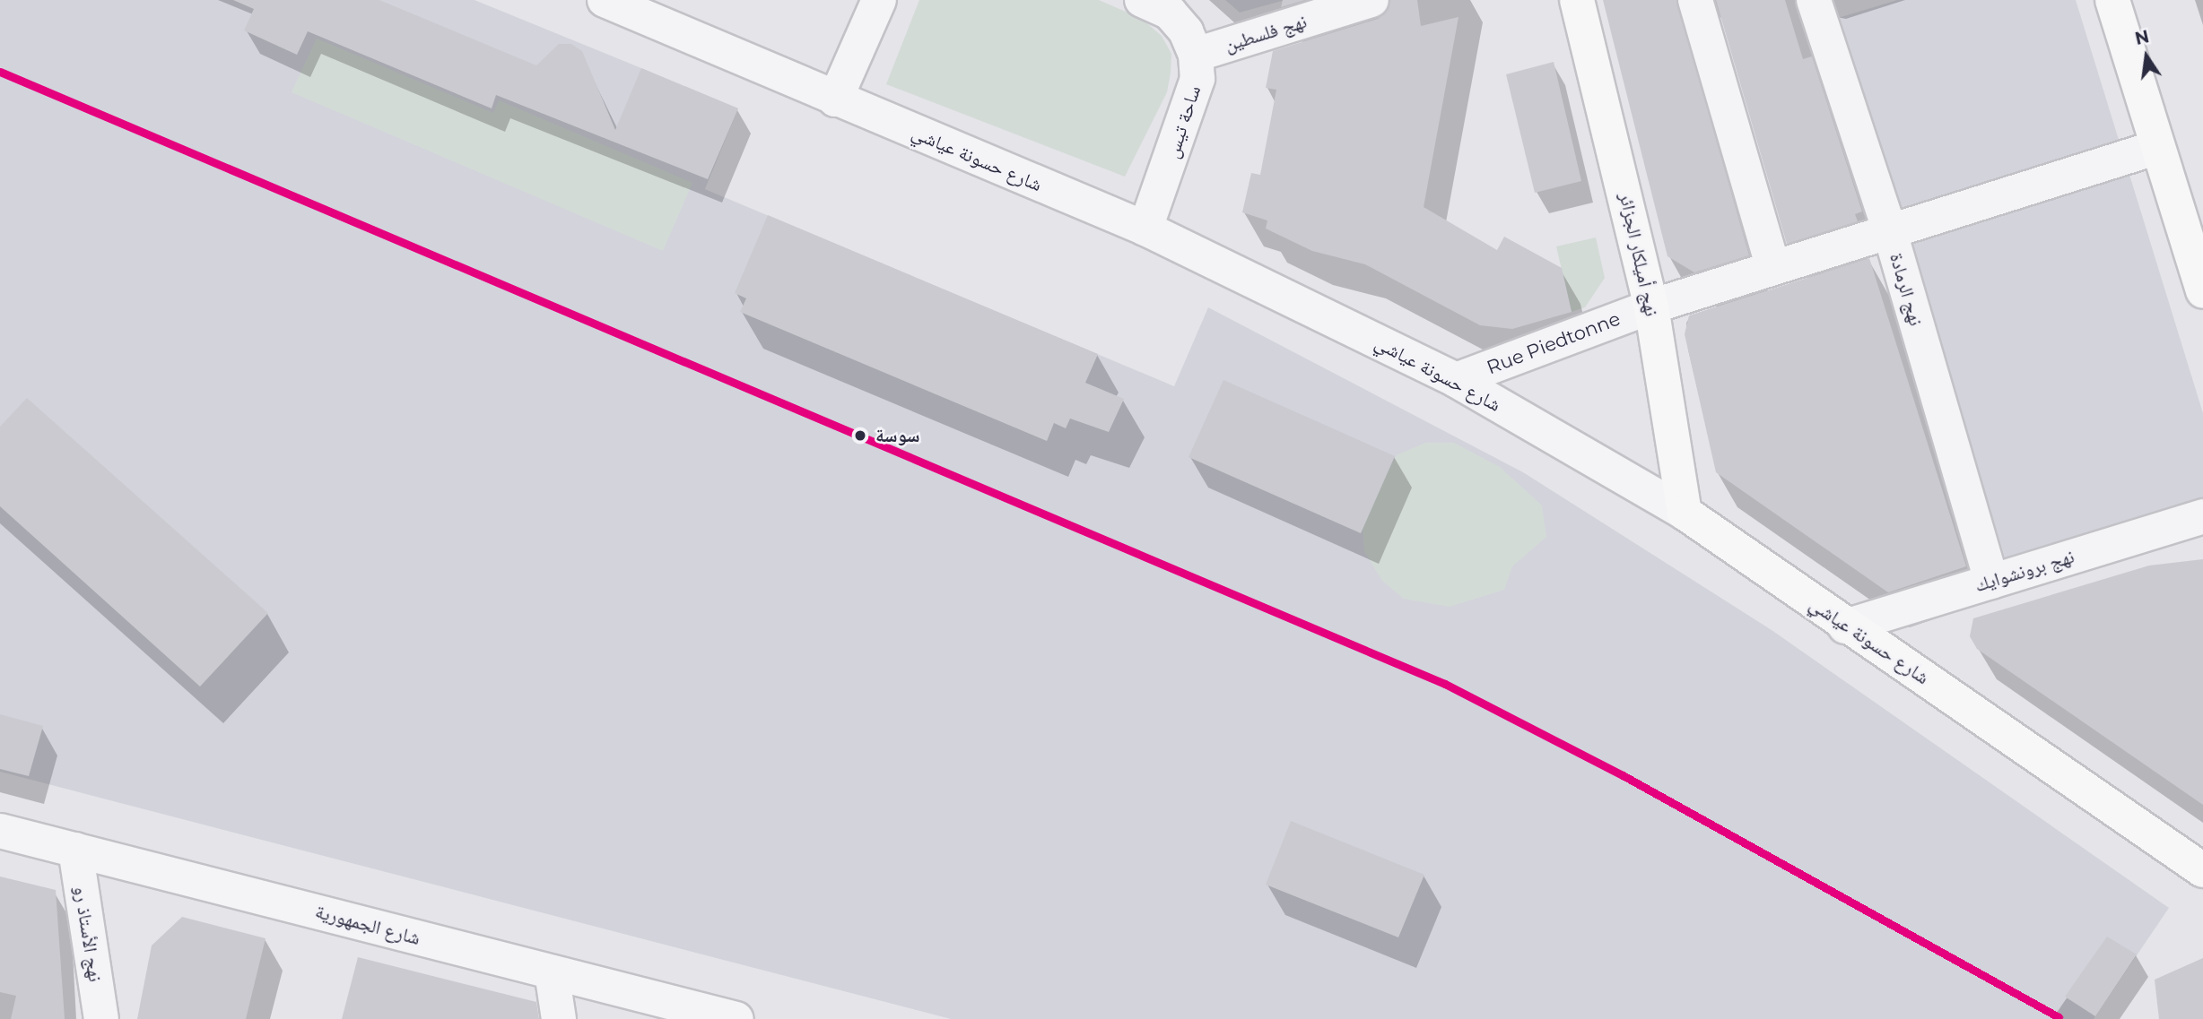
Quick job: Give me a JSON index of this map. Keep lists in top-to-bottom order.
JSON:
{
  "streets": {
    "main road": ["شارع حسونة عياشي", "نهج أميلكار الجزائر"],
    "street": [
      "نهج فلسطين",
      "ساحة تيس",
      "نهج الرمادة",
      "Rue Piedtonne",
      "نهج برونشوايك",
      "شارع الجمهورية",
      "نهج الأستاذ رو"
    ]
  },
  "crossings": [
    ["نهج فلسطين", "ساحة تيس"],
    ["ساحة تيس", "شارع حسونة عياشي"],
    ["شارع حسونة عياشي", "نهج أميلكار الجزائر"],
    ["شارع حسونة عياشي", "Rue Piedtonne"],
    ["شارع حسونة عياشي", "نهج برونشوايك"],
    ["نهج أميلكار الجزائر", "Rue Piedtonne"],
    ["نهج الرمادة", "Rue Piedtonne"],
    ["نهج الرمادة", "نهج برونشوايك"],
    ["شارع الجمهورية", "نهج الأستاذ رو"]
  ],
  "places": ["سوسة"],
  "north": "top"
}
